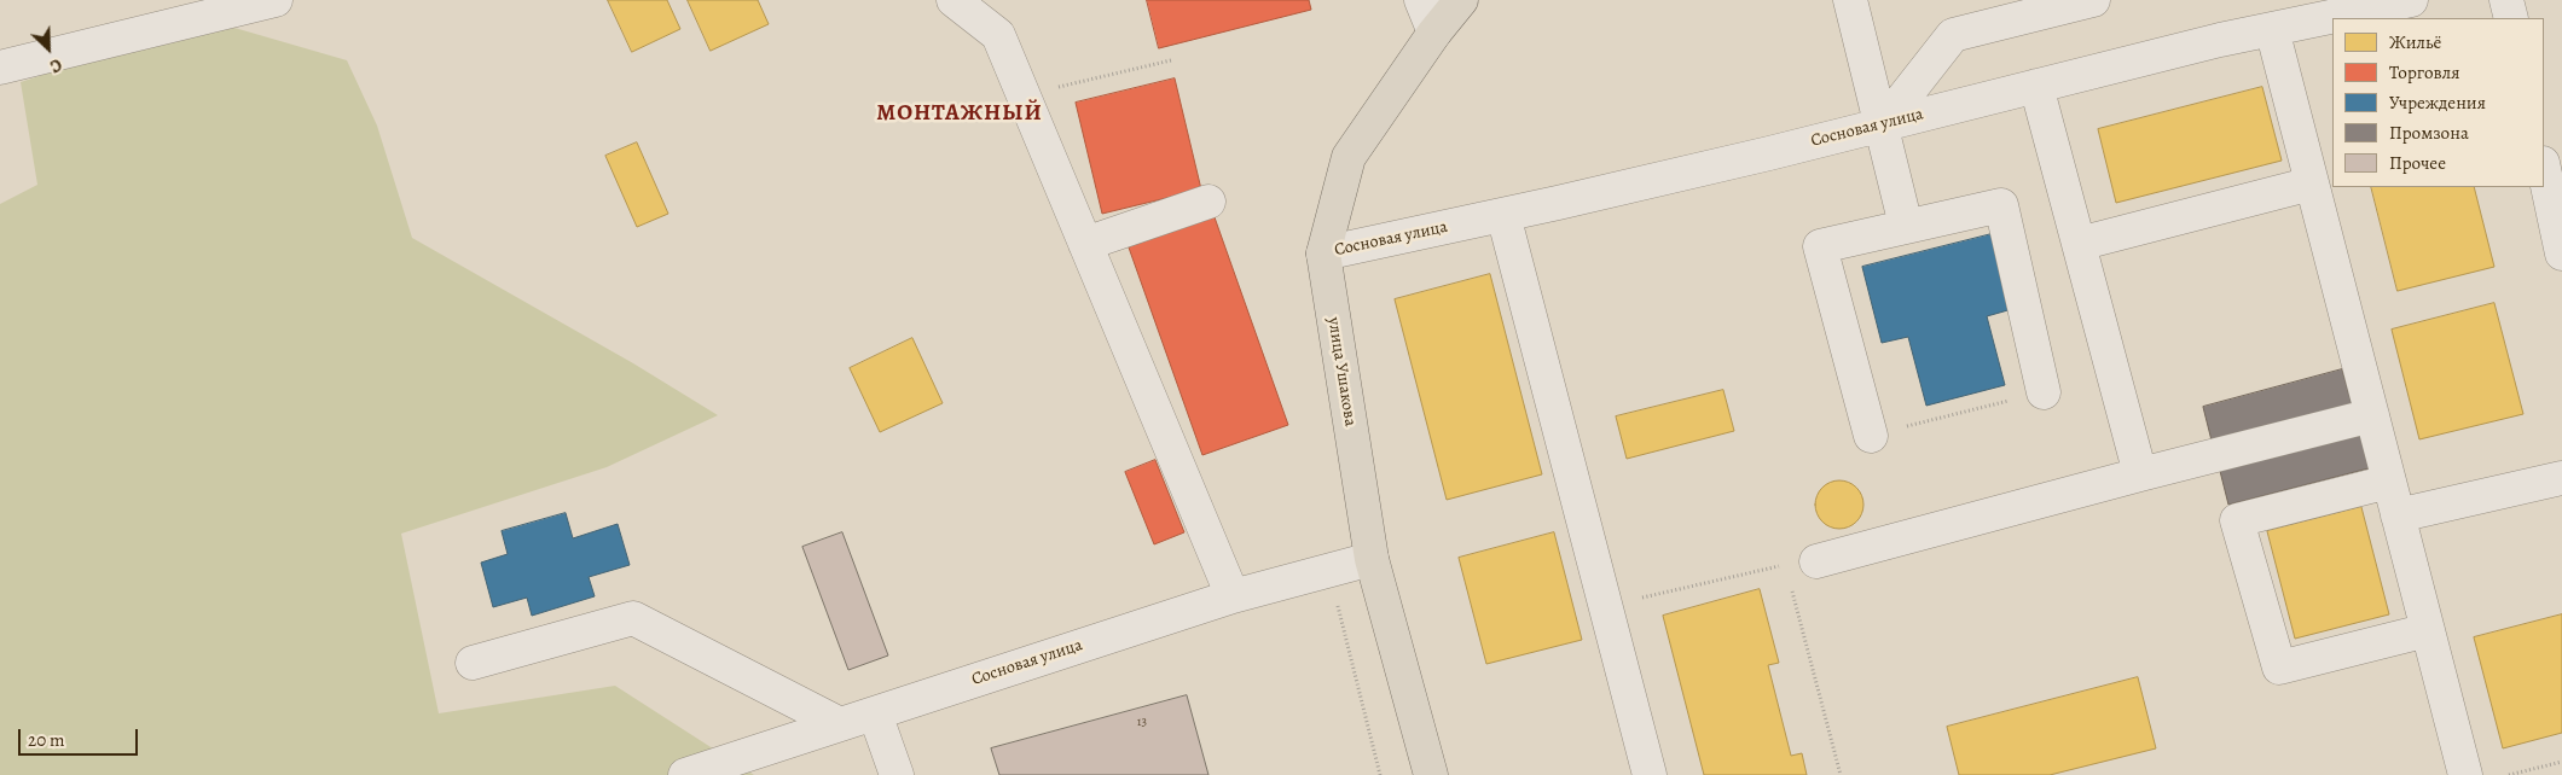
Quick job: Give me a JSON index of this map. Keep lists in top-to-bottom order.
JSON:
{
  "streets": {
    "main road": ["улица Ушакова"],
    "street": ["Сосновая улица"]
  },
  "crossings": [
    ["Сосновая улица", "улица Ушакова"]
  ],
  "districts": ["МОНТАЖНЫЙ"],
  "house_numbers": ["13"],
  "legend": [
    "Жильё",
    "Торговля",
    "Учреждения",
    "Промзона",
    "Прочее"
  ],
  "scale_bar": "20 m",
  "north": "bottom right"
}
